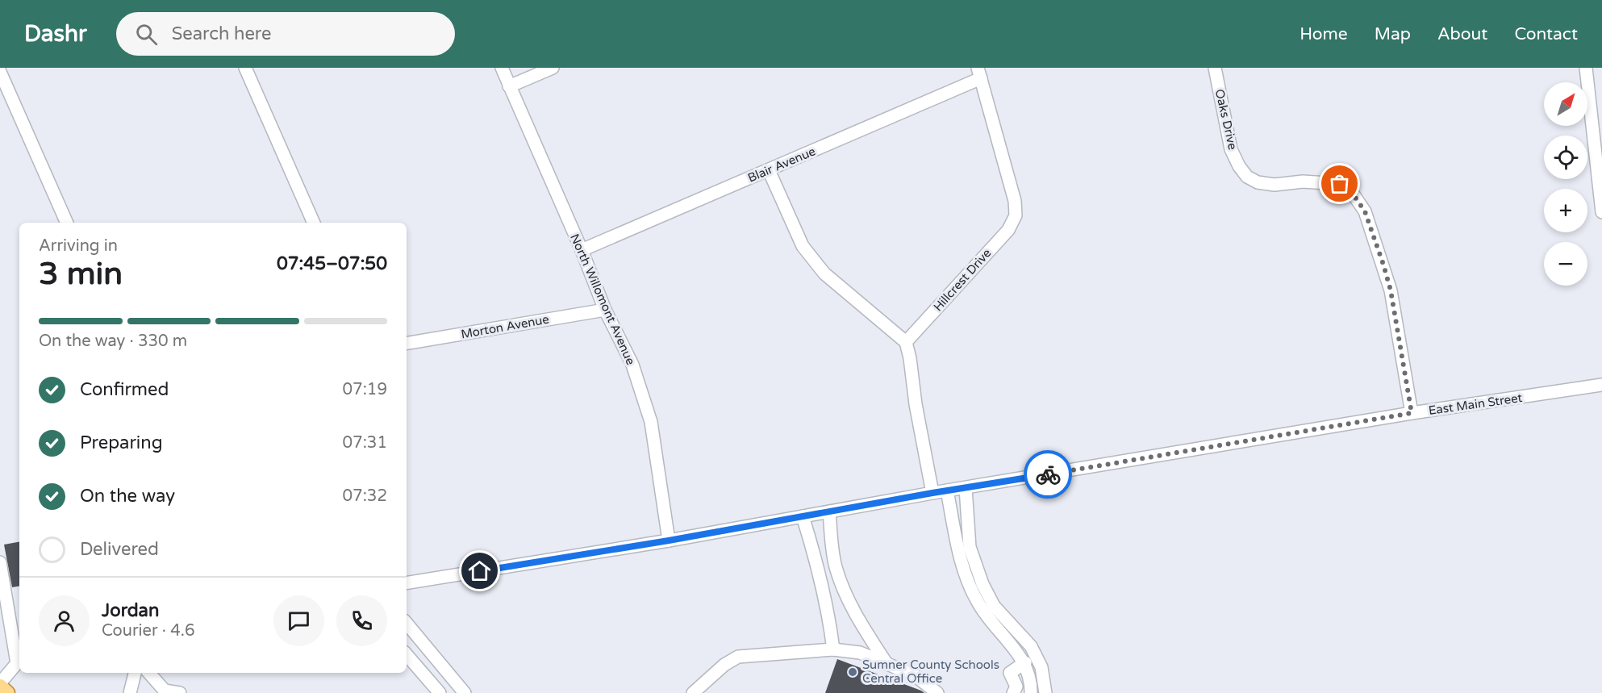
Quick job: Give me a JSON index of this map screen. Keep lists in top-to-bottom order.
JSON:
{
  "streets": {
    "street": [
      "Oaks Drive",
      "Blair Avenue",
      "Hillcrest Drive",
      "North Willomont Avenue",
      "Morton Avenue",
      "East Main Street"
    ]
  },
  "crossings": [
    ["Oaks Drive", "East Main Street"],
    ["Blair Avenue", "Hillcrest Drive"],
    ["Blair Avenue", "North Willomont Avenue"],
    ["North Willomont Avenue", "Morton Avenue"],
    ["North Willomont Avenue", "East Main Street"]
  ],
  "places": ["Sumner County Schools Central Office"],
  "north": "top right",
  "page": {
    "header": "Dashr",
    "search": "Search here",
    "nav": [
      "Home",
      "Map",
      "About",
      "Contact"
    ],
    "map_buttons": ["+", "−"],
    "heading": ["3 min", "Arriving in", "07:45–07:50"],
    "panel": ["Jordan", "Courier · 4.6"],
    "bar": "On the way · 330 m",
    "list": [
      ["Confirmed", "07:19"],
      ["Preparing", "07:31"],
      ["On the way", "07:32"],
      "Delivered"
    ]
  }
}
